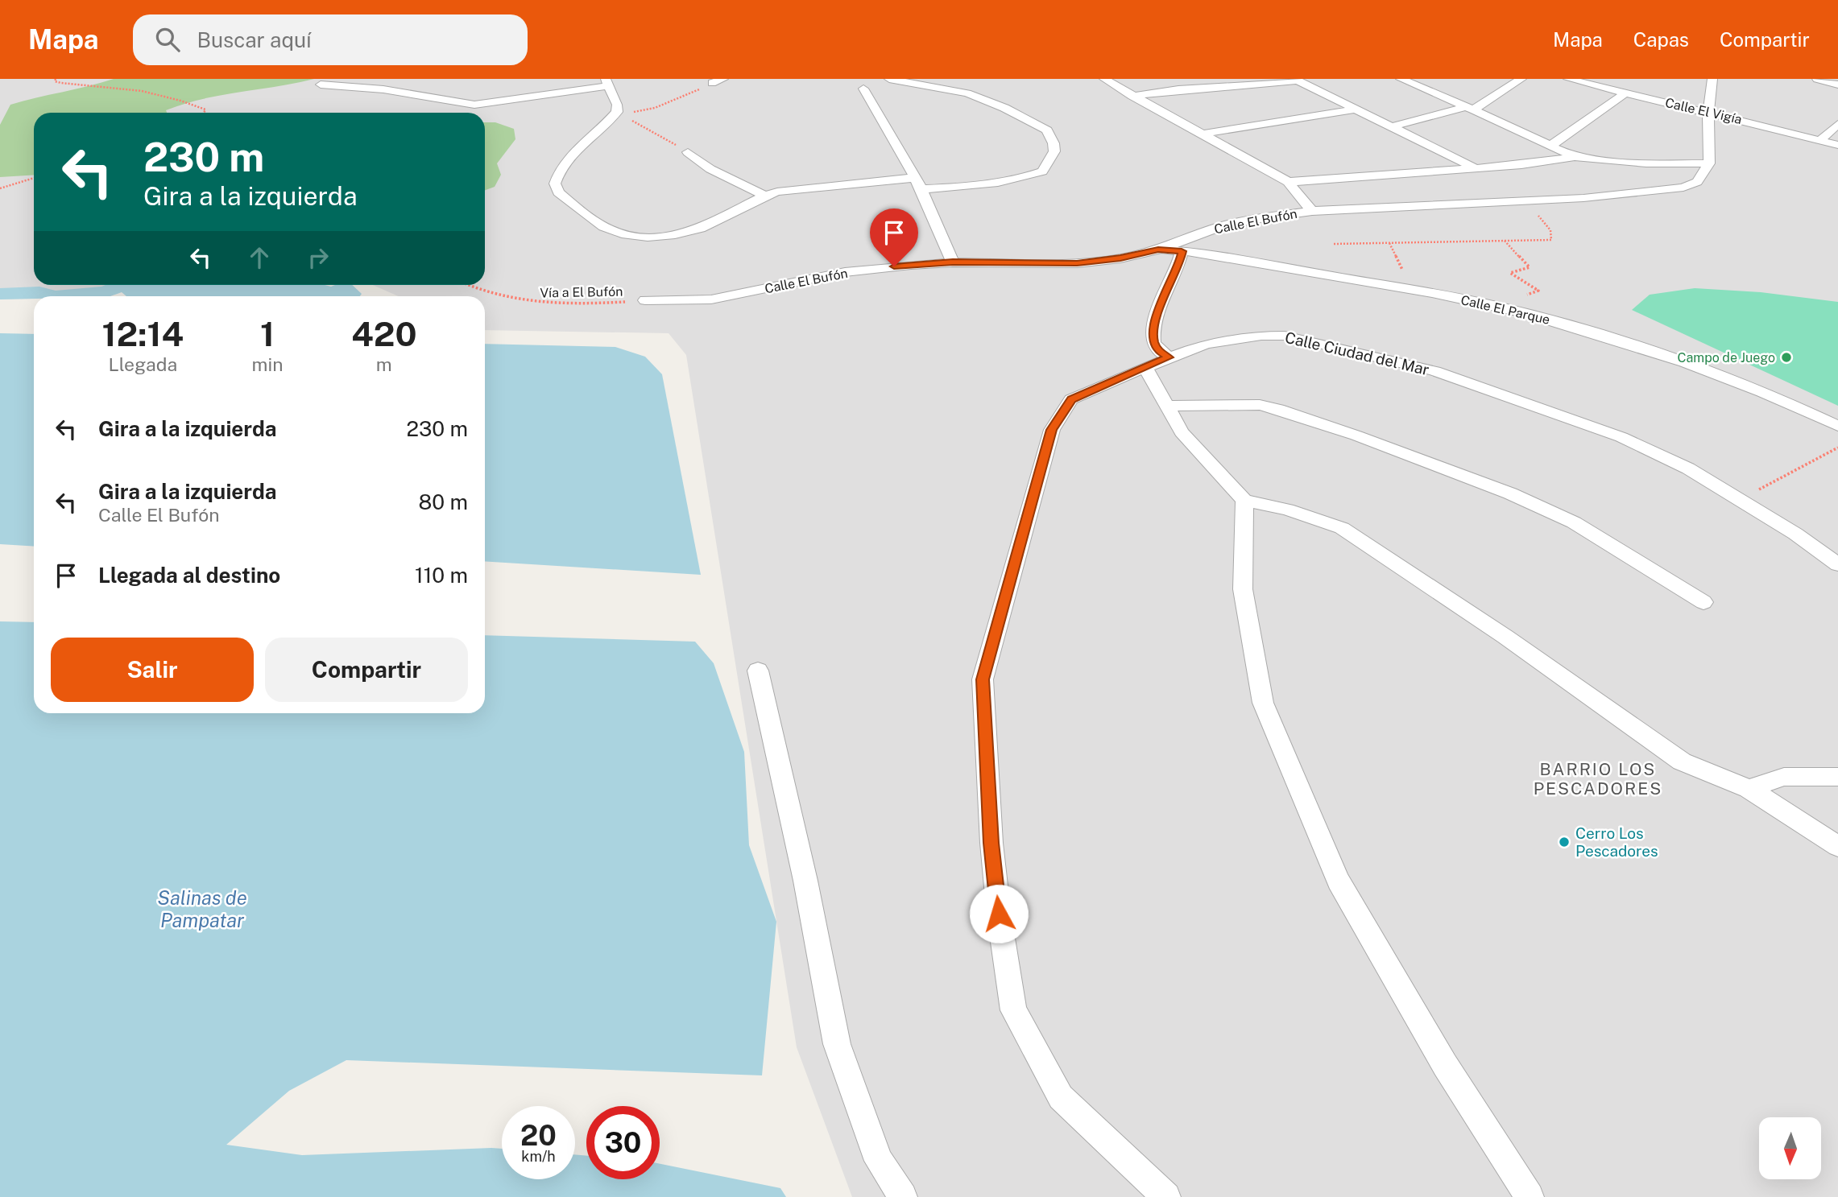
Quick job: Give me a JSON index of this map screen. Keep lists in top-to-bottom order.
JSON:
{
  "streets": {
    "street": [
      "Calle El Vigía",
      "Calle El Bufón",
      "Calle El Parque",
      "Calle Ciudad del Mar"
    ],
    "path": ["Vía a El Bufón"]
  },
  "crossings": [
    ["Calle El Bufón", "Vía a El Bufón"],
    ["Calle El Bufón", "Calle El Parque"]
  ],
  "districts": ["BARRIO LOS PESCADORES"],
  "water": ["Salinas de Pampatar"],
  "places": ["Campo de Juego", "Cerro Los Pescadores"],
  "north": "bottom",
  "page": {
    "header": "Mapa",
    "search": "Buscar aquí",
    "nav": ["Mapa", "Capas", "Compartir"],
    "turn": ["230 m", "Gira a la izquierda"],
    "eta": [
      "12:14",
      "Llegada",
      "1",
      "min",
      "420",
      "m"
    ],
    "list": [
      {
        "name": "Gira a la izquierda",
        "value": "230 m"
      },
      {
        "name": "Gira a la izquierda",
        "note": "Calle El Bufón",
        "value": "80 m"
      },
      {
        "name": "Llegada al destino",
        "value": "110 m"
      }
    ],
    "buttons": ["Salir", "Compartir"],
    "speed": "20 km/h",
    "limit": "30"
  }
}
